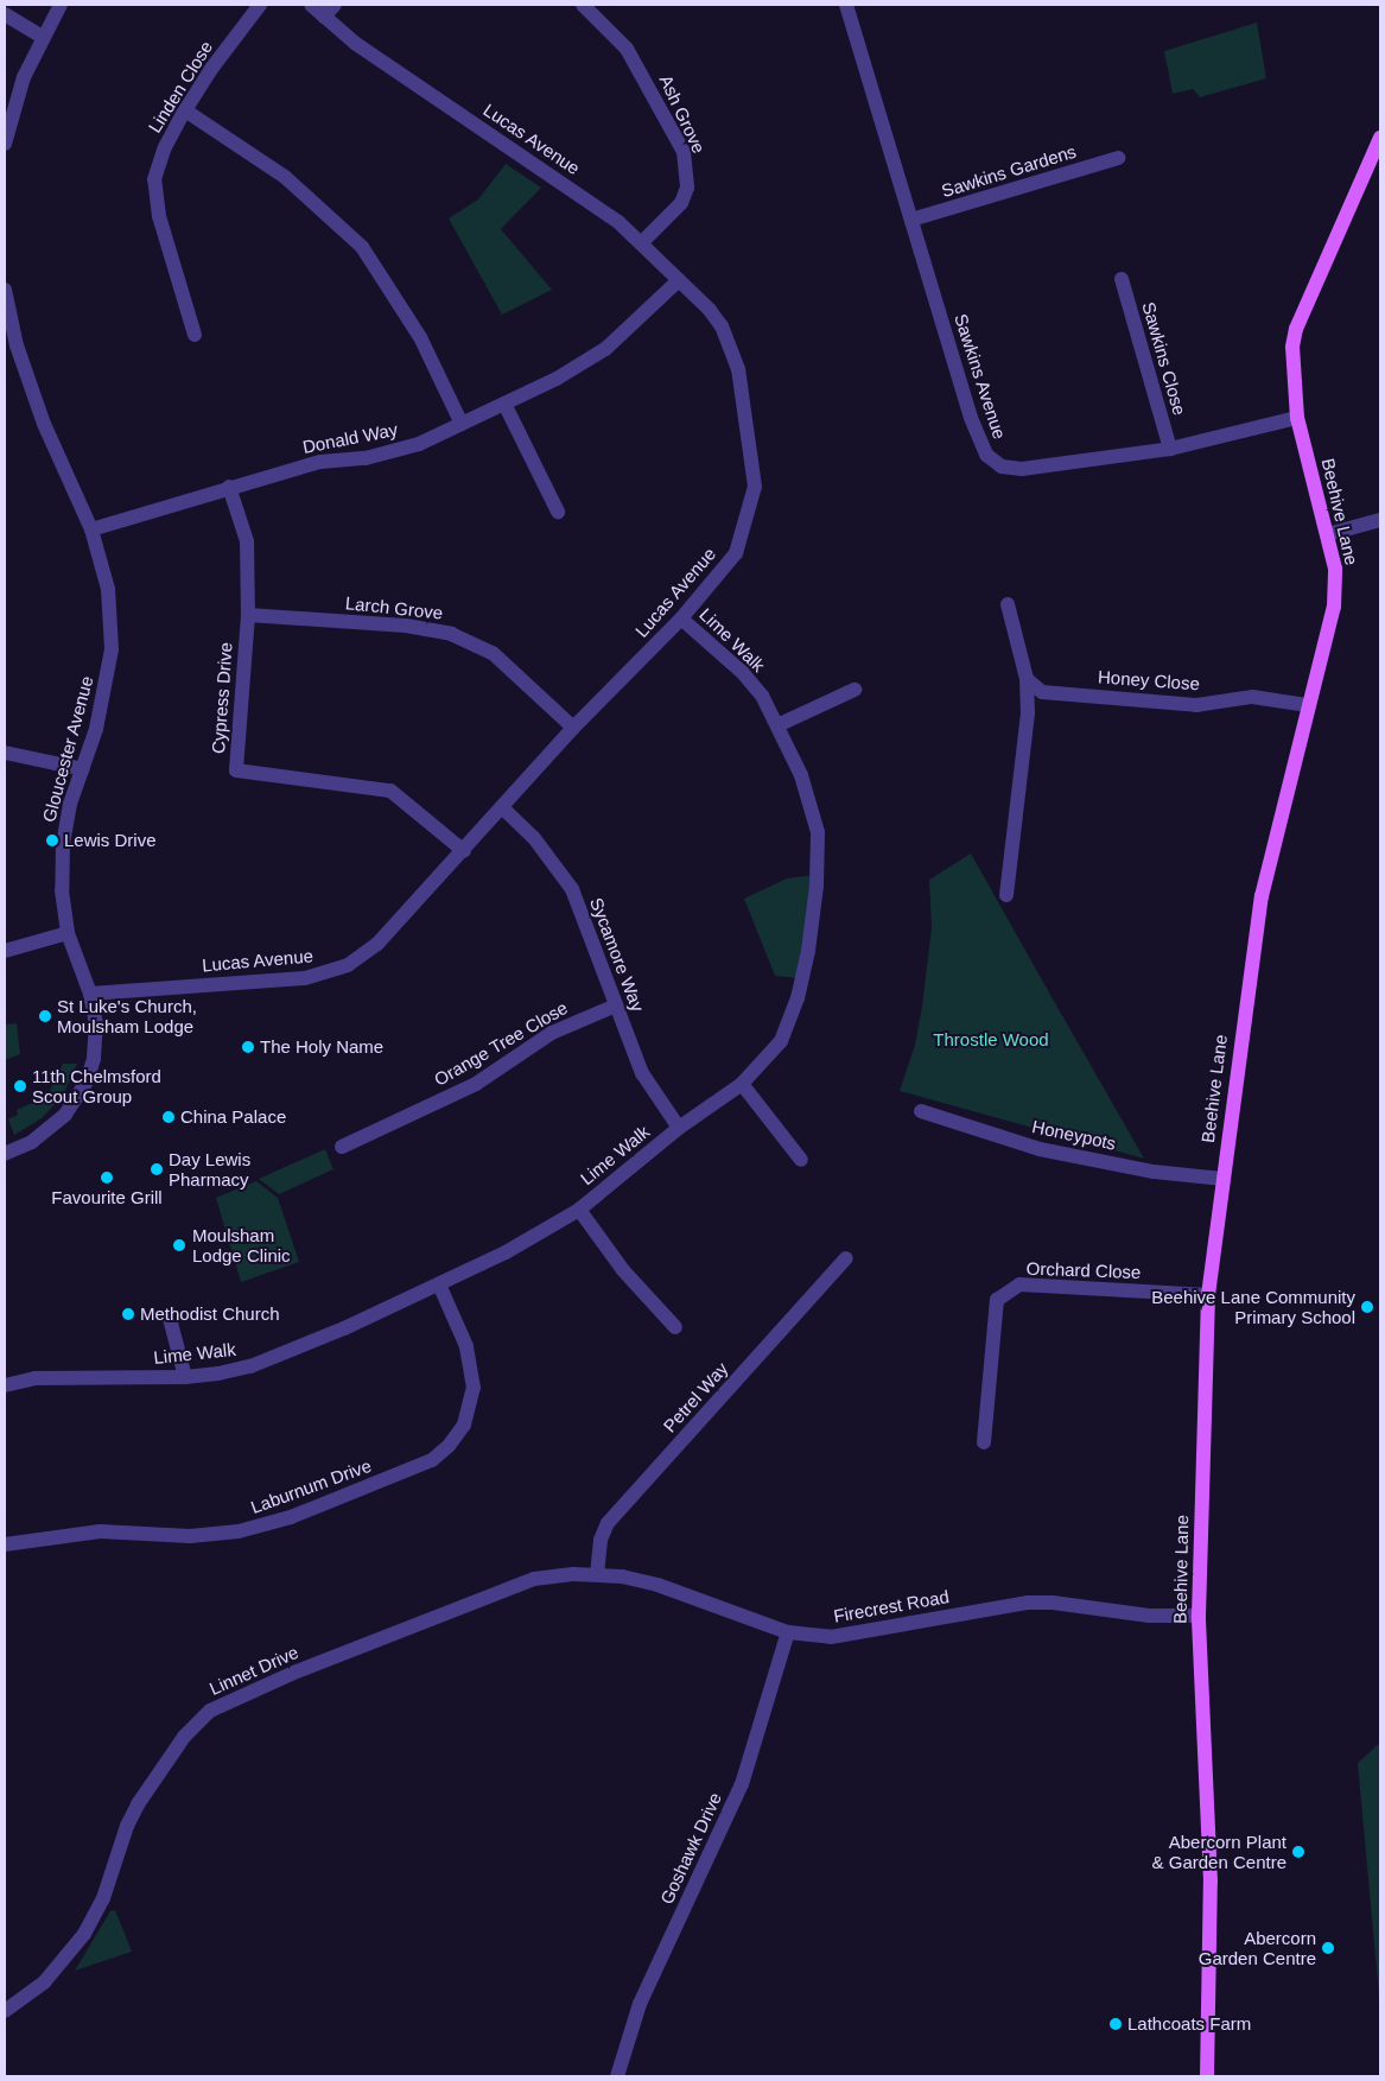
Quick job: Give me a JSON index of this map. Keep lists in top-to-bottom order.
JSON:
{
  "streets": {
    "main road": ["Beehive Lane"],
    "street": [
      "Linden Close",
      "Ash Grove",
      "Lucas Avenue",
      "Sawkins Gardens",
      "Sawkins Close",
      "Sawkins Avenue",
      "Donald Way",
      "Larch Grove",
      "Lime Walk",
      "Honey Close",
      "Cypress Drive",
      "Gloucester Avenue",
      "Sycamore Way",
      "Orange Tree Close",
      "Honeypots",
      "Orchard Close",
      "Petrel Way",
      "Laburnum Drive",
      "Firecrest Road",
      "Linnet Drive",
      "Goshawk Drive"
    ]
  },
  "crossings": [
    ["Ash Grove", "Lucas Avenue"],
    ["Lucas Avenue", "Donald Way"],
    ["Lucas Avenue", "Larch Grove"],
    ["Lucas Avenue", "Lime Walk"],
    ["Lucas Avenue", "Cypress Drive"],
    ["Lucas Avenue", "Gloucester Avenue"],
    ["Lucas Avenue", "Sycamore Way"],
    ["Sawkins Gardens", "Sawkins Avenue"],
    ["Sawkins Close", "Sawkins Avenue"],
    ["Sawkins Avenue", "Beehive Lane"],
    ["Donald Way", "Cypress Drive"],
    ["Donald Way", "Gloucester Avenue"],
    ["Beehive Lane", "Honey Close"],
    ["Beehive Lane", "Honeypots"],
    ["Beehive Lane", "Orchard Close"],
    ["Beehive Lane", "Firecrest Road"],
    ["Larch Grove", "Cypress Drive"],
    ["Lime Walk", "Sycamore Way"],
    ["Lime Walk", "Laburnum Drive"],
    ["Sycamore Way", "Orange Tree Close"],
    ["Petrel Way", "Firecrest Road"],
    ["Petrel Way", "Linnet Drive"],
    ["Firecrest Road", "Linnet Drive"],
    ["Firecrest Road", "Goshawk Drive"]
  ],
  "parks": ["Throstle Wood"],
  "places": [
    "Lewis Drive",
    "St Luke's Church, Moulsham Lodge",
    "The Holy Name",
    "11th Chelmsford Scout Group",
    "China Palace",
    "Day Lewis Pharmacy",
    "Favourite Grill",
    "Moulsham Lodge Clinic",
    "Beehive Lane Community Primary School",
    "Methodist Church",
    "Abercorn Plant & Garden Centre",
    "Abercorn Garden Centre",
    "Lathcoats Farm"
  ]
}
